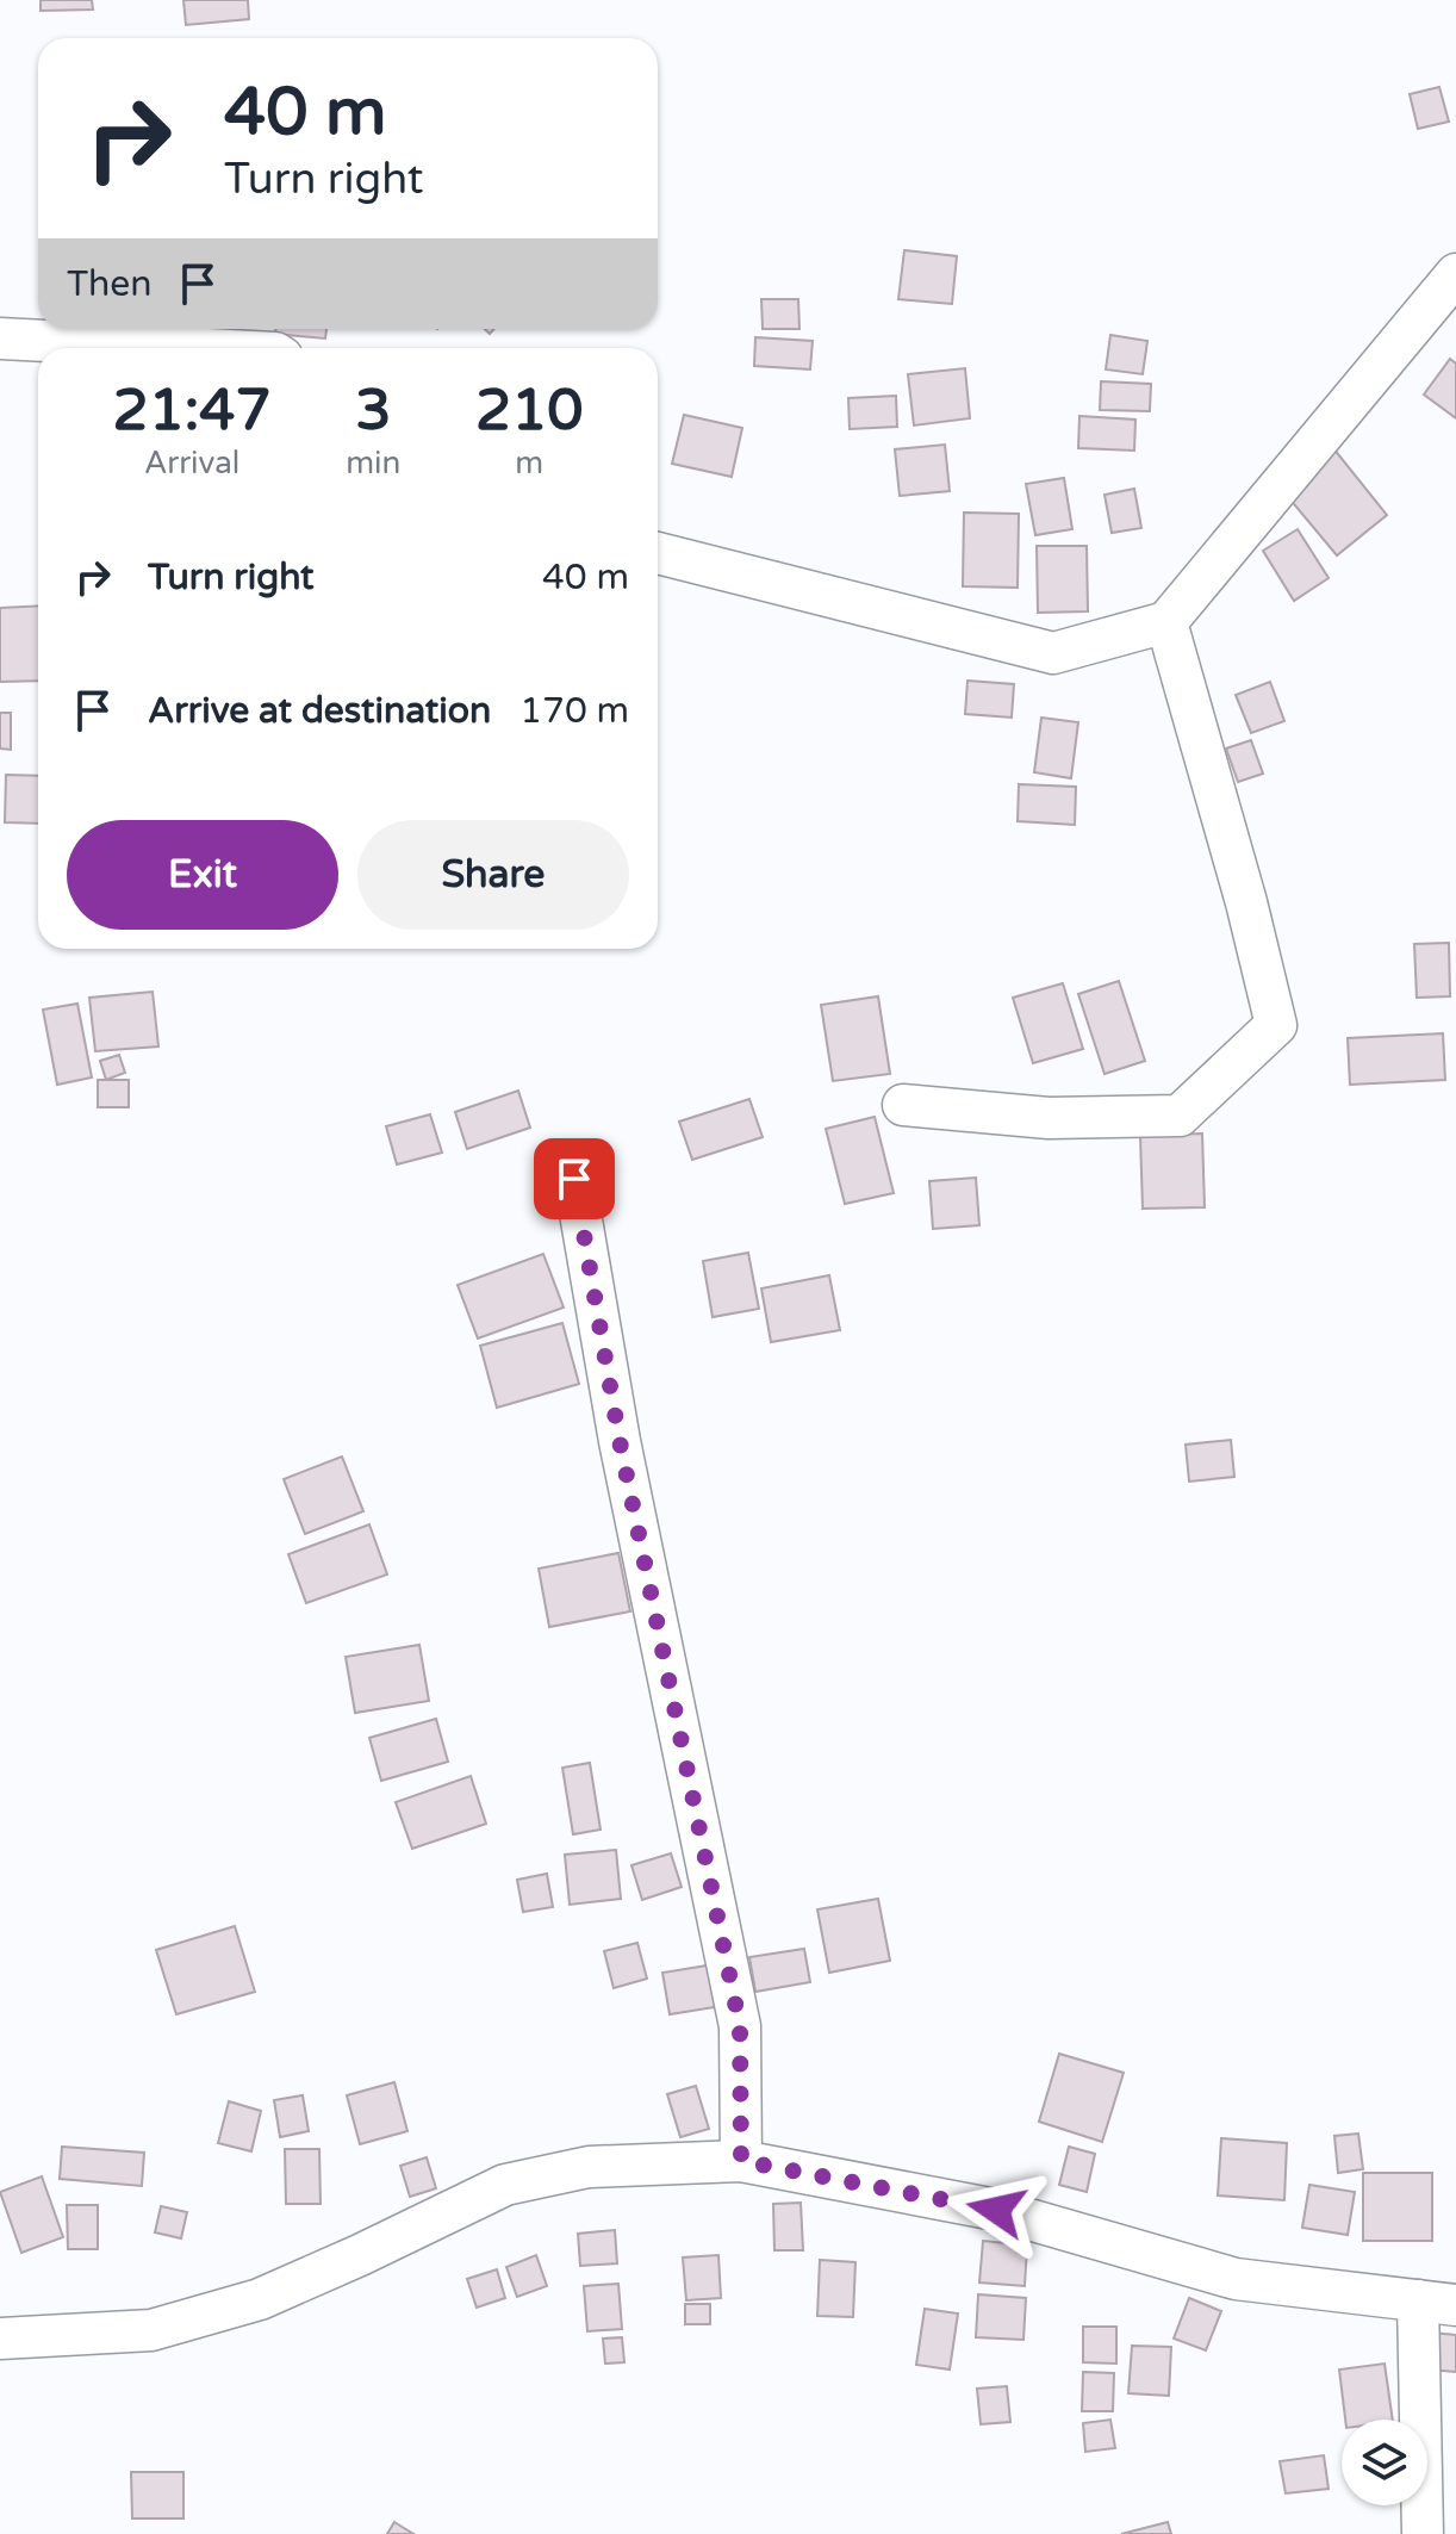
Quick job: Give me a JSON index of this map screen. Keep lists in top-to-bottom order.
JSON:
{
  "page": {
    "turn": ["40 m", "Turn right"],
    "then": "Then",
    "eta": [
      "21:47",
      "Arrival",
      "3",
      "min",
      "210",
      "m"
    ],
    "list": [
      {
        "name": "Turn right",
        "value": "40 m"
      },
      {
        "name": "Arrive at destination",
        "value": "170 m"
      }
    ],
    "buttons": ["Exit", "Share"]
  }
}
